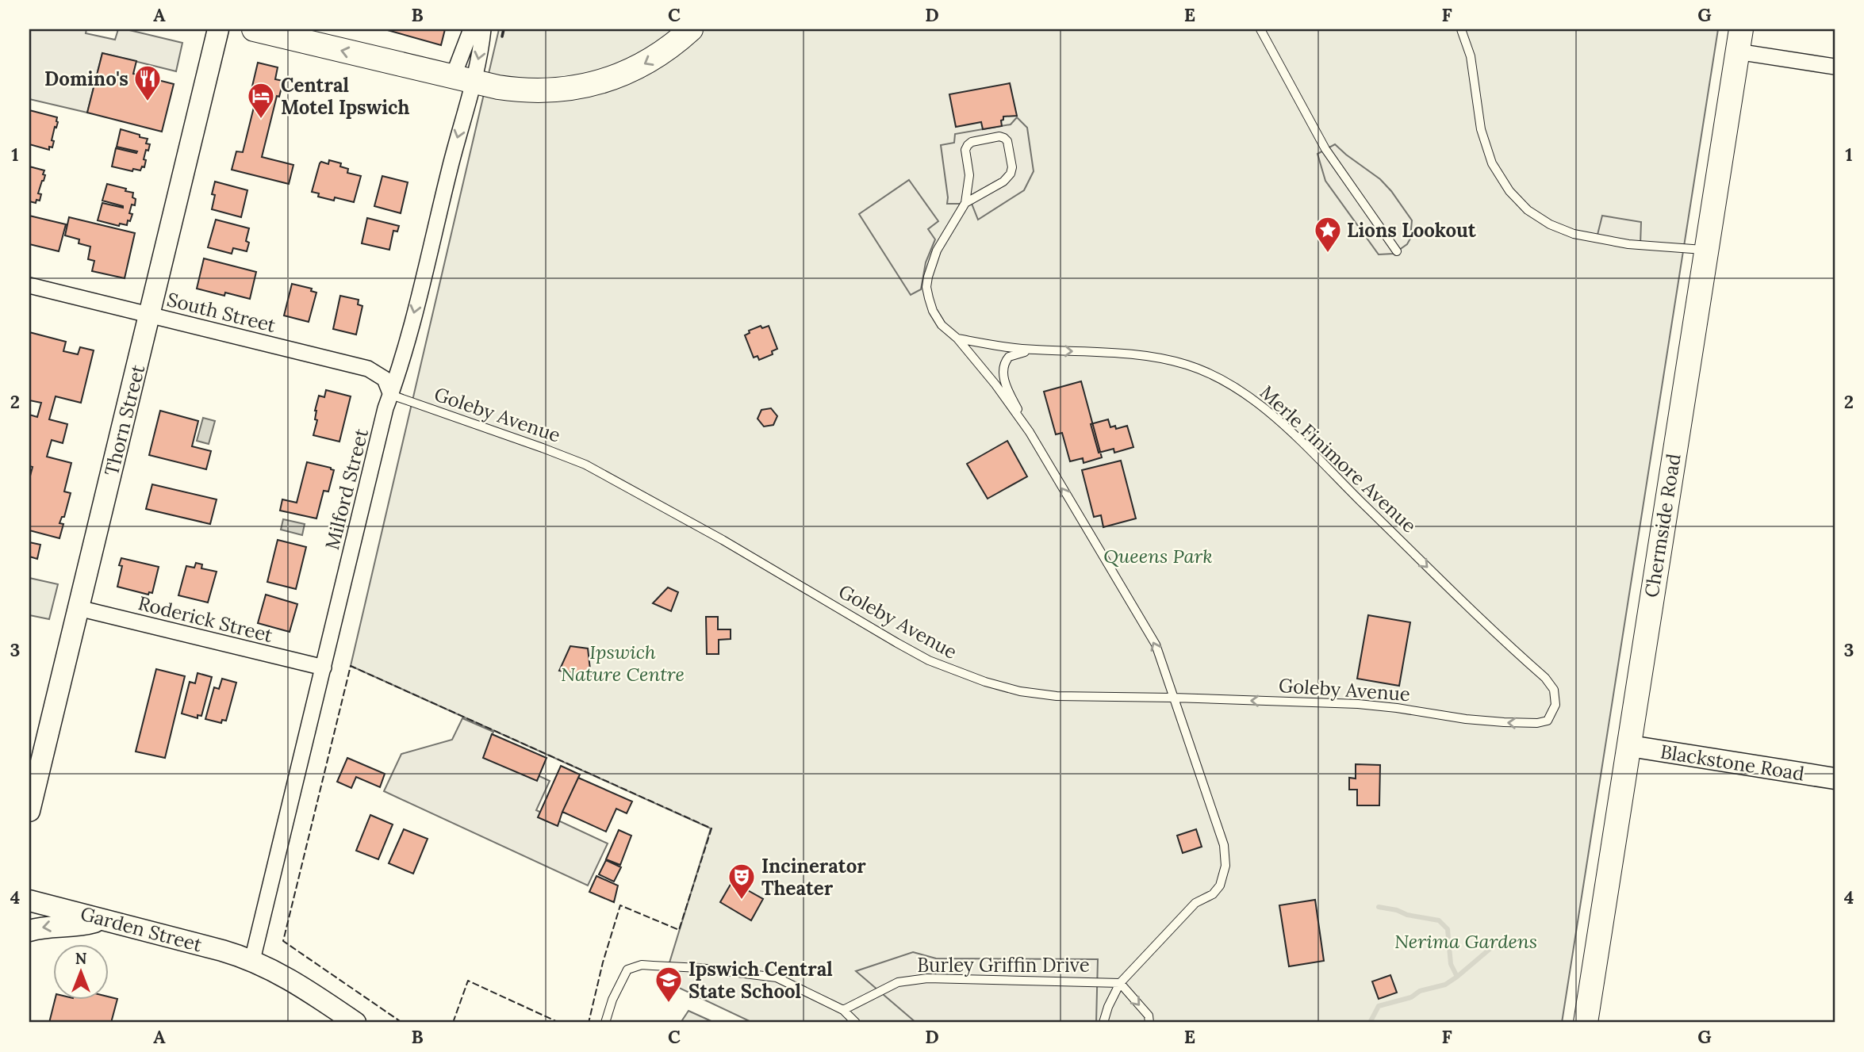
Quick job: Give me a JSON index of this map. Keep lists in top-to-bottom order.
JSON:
{
  "streets": {
    "main road": [
      "Thorn Street",
      "Chermside Road",
      "Blackstone Road",
      "Garden Street"
    ],
    "street": ["South Street", "Milford Street", "Roderick Street"],
    "lane": ["Goleby Avenue", "Merle Finimore Avenue", "Burley Griffin Drive"]
  },
  "crossings": [
    ["South Street", "Goleby Avenue"],
    ["South Street", "Thorn Street"],
    ["South Street", "Milford Street"],
    ["Goleby Avenue", "Merle Finimore Avenue"],
    ["Goleby Avenue", "Milford Street"],
    ["Thorn Street", "Roderick Street"],
    ["Merle Finimore Avenue", "Burley Griffin Drive"],
    ["Milford Street", "Roderick Street"],
    ["Milford Street", "Garden Street"],
    ["Chermside Road", "Blackstone Road"]
  ],
  "one_way": ["Milford Street"],
  "parks": ["Queens Park", "Ipswich Nature Centre", "Nerima Gardens"],
  "places": {
    "restaurant": ["Domino's"],
    "hotel": ["Central Motel Ipswich"],
    "place": ["Lions Lookout"],
    "theatre": ["Incinerator Theater"],
    "school or university": ["Ipswich Central State School"]
  },
  "north": "top",
  "grid": {
    "columns": [
      "A",
      "B",
      "C",
      "D",
      "E",
      "F",
      "G"
    ],
    "rows": [
      "1",
      "2",
      "3",
      "4"
    ]
  }
}
